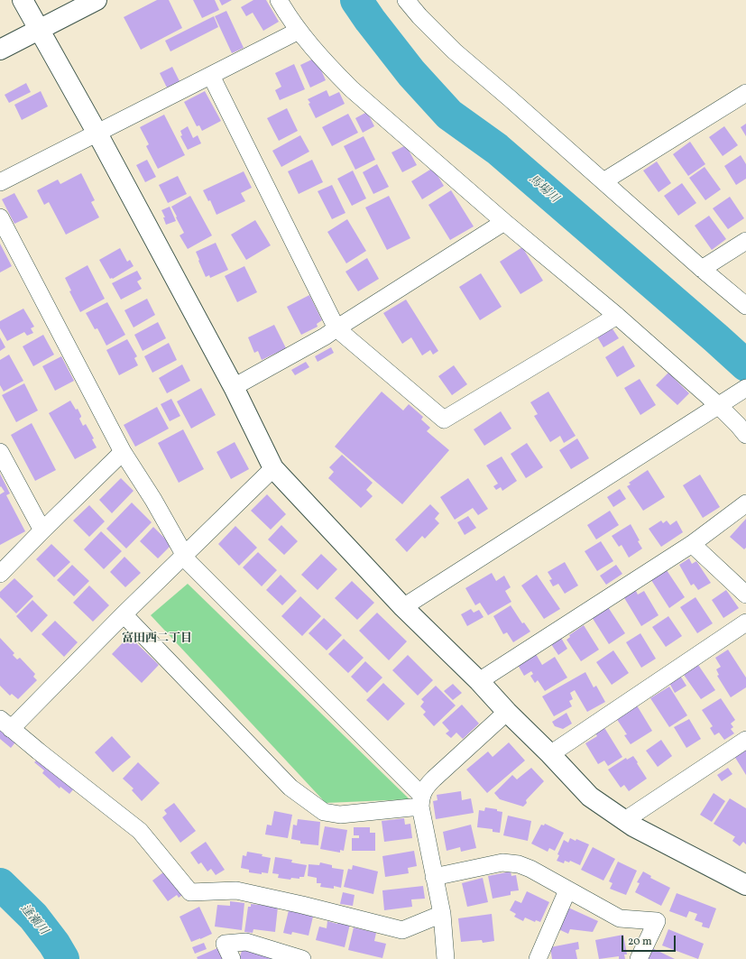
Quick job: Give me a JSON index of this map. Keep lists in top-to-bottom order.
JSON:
{
  "districts": ["富田西二丁目"],
  "water": ["馬場川", "逢瀬川"],
  "scale_bar": "20 m"
}
